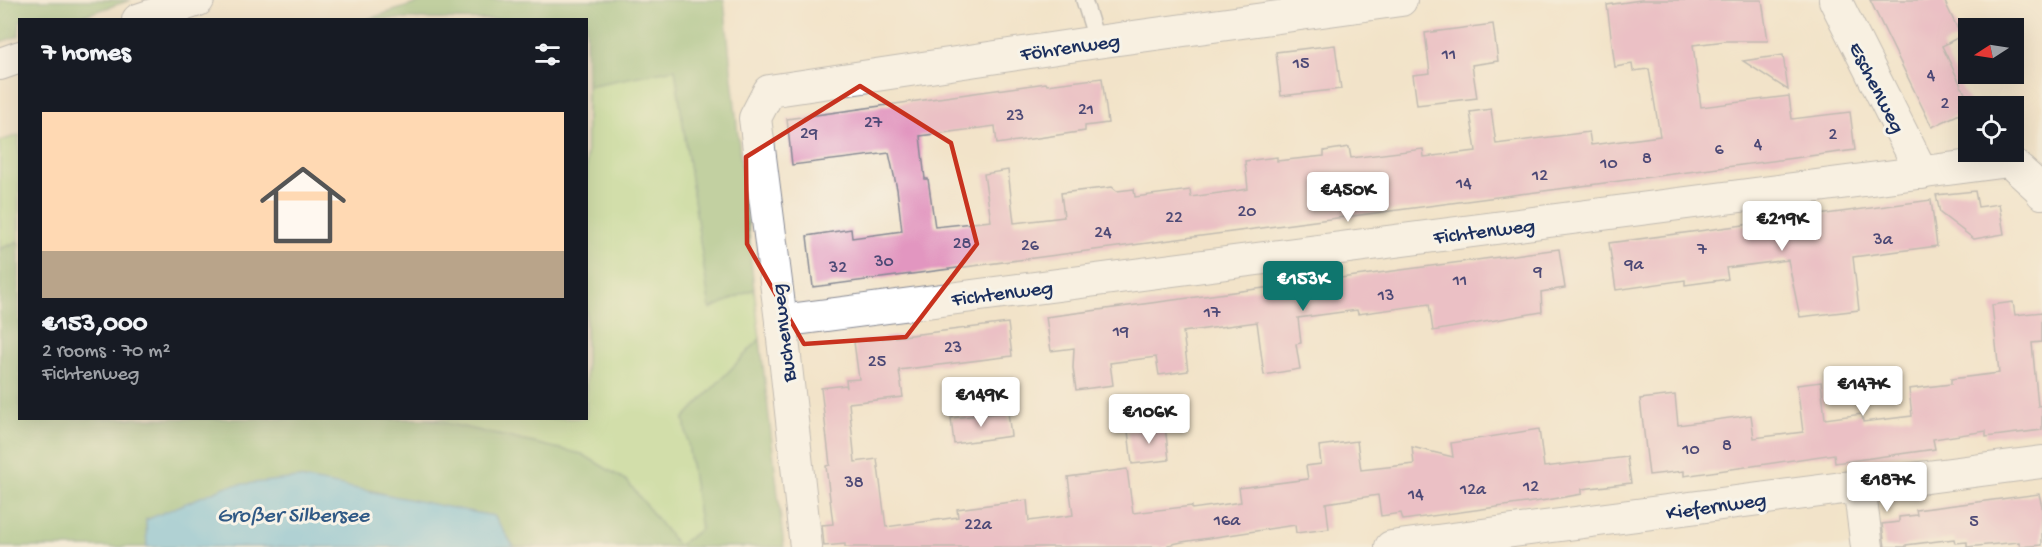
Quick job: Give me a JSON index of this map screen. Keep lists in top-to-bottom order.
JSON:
{
  "streets": {
    "street": [
      "Föhrenweg",
      "Eschenweg",
      "Fichtenweg",
      "Buchenweg",
      "Kiefernweg"
    ]
  },
  "crossings": [
    ["Föhrenweg", "Buchenweg"],
    ["Eschenweg", "Fichtenweg"],
    ["Fichtenweg", "Buchenweg"]
  ],
  "water": ["Großer Silbersee"],
  "house_numbers": [
    "11",
    "15",
    "4",
    "2",
    "21",
    "23",
    "27",
    "29",
    "2",
    "4",
    "6",
    "8",
    "10",
    "12",
    "14",
    "20",
    "22",
    "24",
    "3a",
    "28",
    "26",
    "7",
    "30",
    "9a",
    "32",
    "9",
    "11",
    "13",
    "17",
    "19",
    "23",
    "25",
    "8",
    "10",
    "38",
    "12",
    "12a",
    "14",
    "16a",
    "5",
    "22a"
  ],
  "north": "left",
  "page": {
    "heading": "7 homes",
    "list": [
      {
        "name": "€153,000",
        "note": "2 rooms · 70 m² · Fichtenweg"
      }
    ],
    "price": [
      "€450K",
      "€219K",
      "€153K",
      "€147K",
      "€149K",
      "€106K",
      "€187K"
    ]
  }
}
